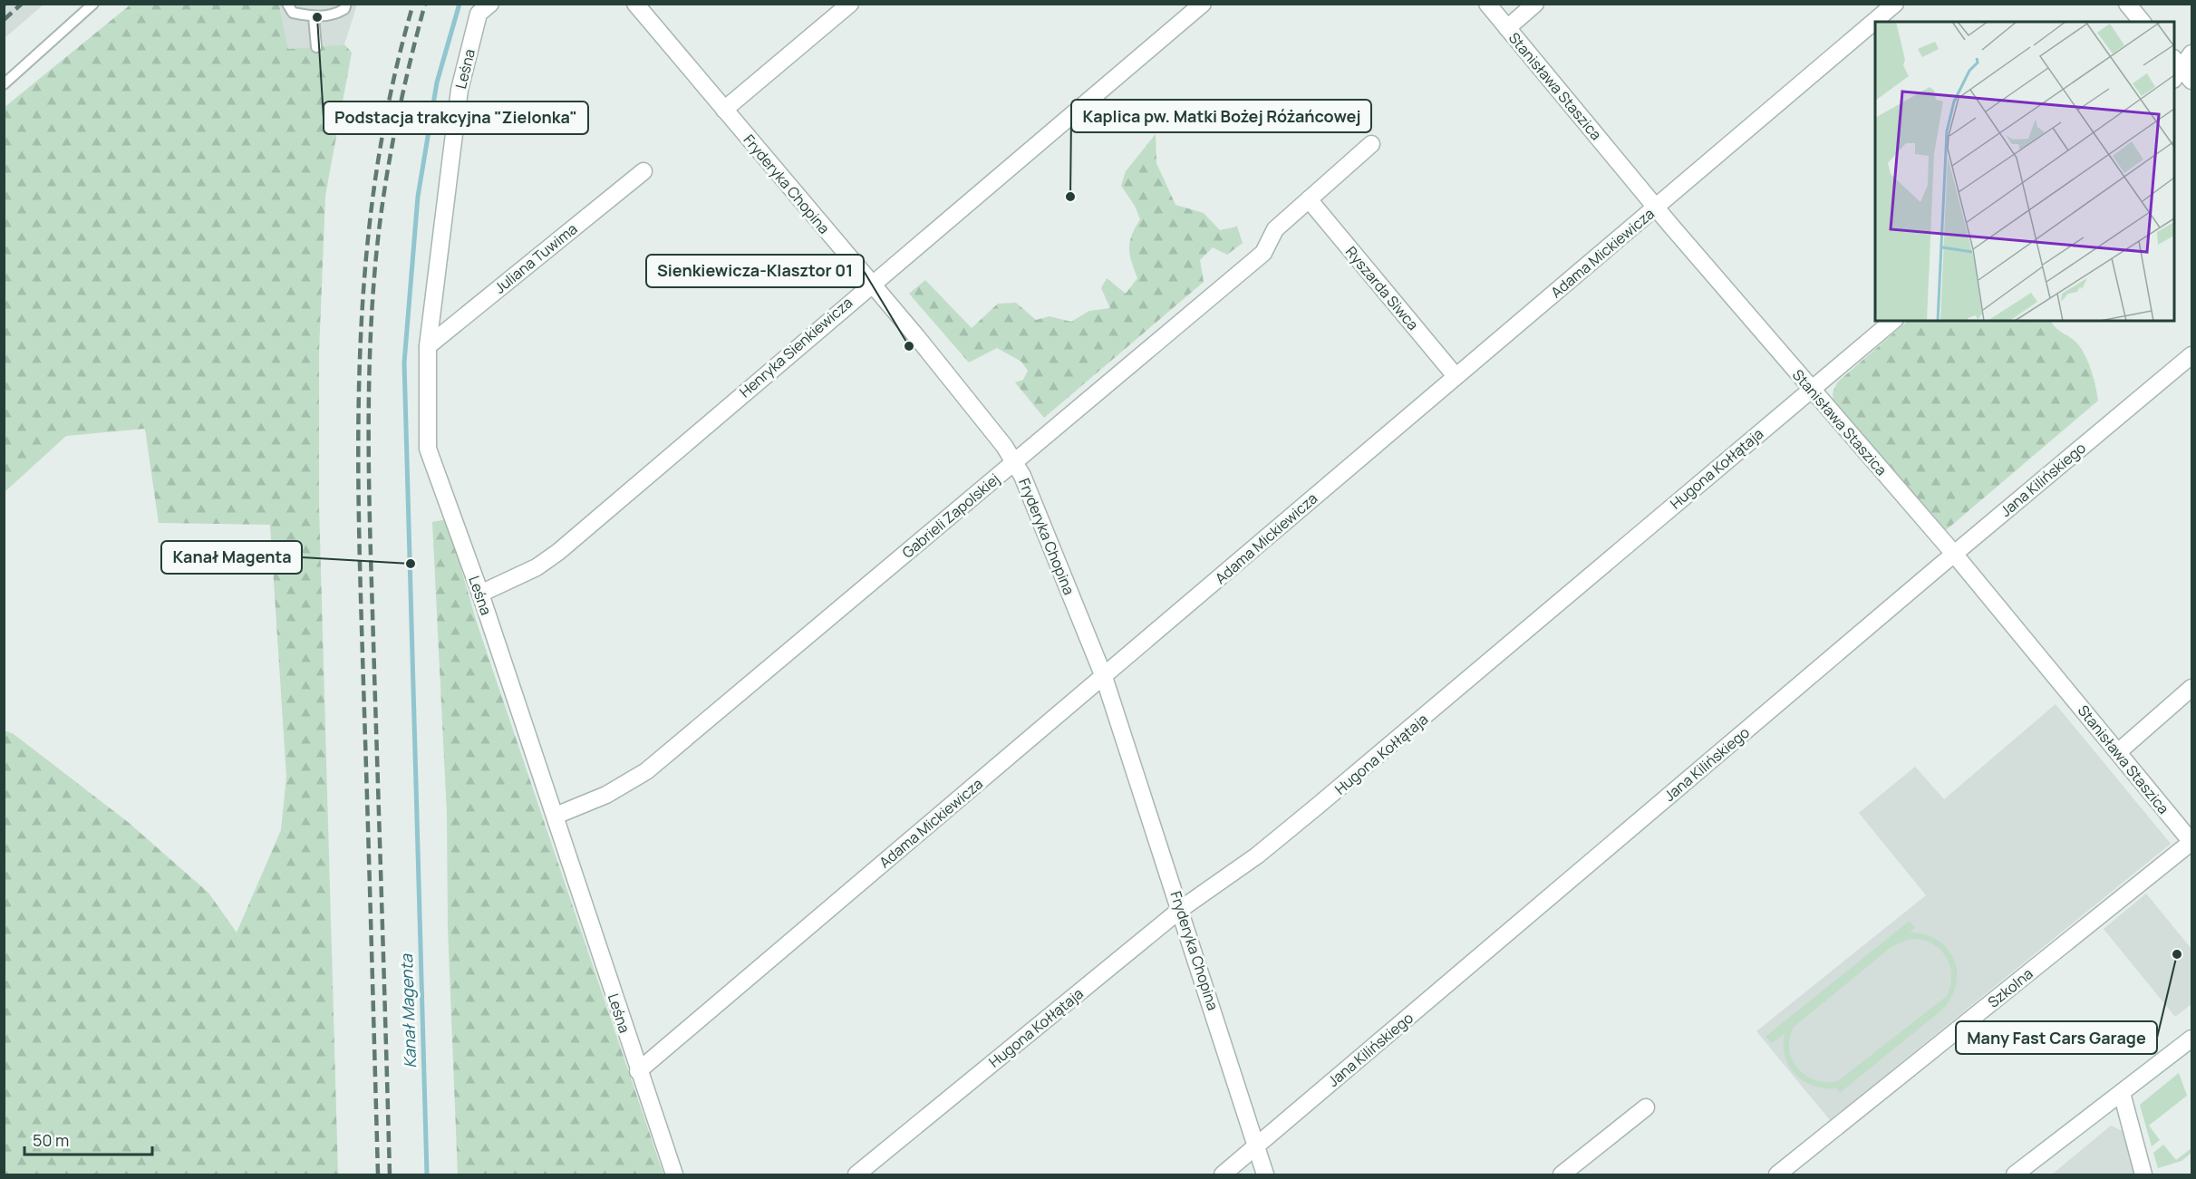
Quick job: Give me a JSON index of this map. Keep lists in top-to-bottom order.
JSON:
{
  "streets": {
    "street": [
      "Leśna",
      "Stanisława Staszica",
      "Fryderyka Chopina",
      "Adama Mickiewicza",
      "Juliana Tuwima",
      "Ryszarda Siwca",
      "Henryka Sienkiewicza",
      "Hugona Kołłątaja",
      "Jana Kilińskiego",
      "Gabrieli Zapolskiej",
      "Szkolna"
    ]
  },
  "crossings": [
    ["Leśna", "Adama Mickiewicza"],
    ["Leśna", "Juliana Tuwima"],
    ["Leśna", "Henryka Sienkiewicza"],
    ["Leśna", "Gabrieli Zapolskiej"],
    ["Stanisława Staszica", "Adama Mickiewicza"],
    ["Stanisława Staszica", "Hugona Kołłątaja"],
    ["Stanisława Staszica", "Jana Kilińskiego"],
    ["Stanisława Staszica", "Szkolna"],
    ["Fryderyka Chopina", "Adama Mickiewicza"],
    ["Fryderyka Chopina", "Henryka Sienkiewicza"],
    ["Fryderyka Chopina", "Hugona Kołłątaja"],
    ["Fryderyka Chopina", "Jana Kilińskiego"],
    ["Fryderyka Chopina", "Gabrieli Zapolskiej"],
    ["Adama Mickiewicza", "Ryszarda Siwca"],
    ["Ryszarda Siwca", "Gabrieli Zapolskiej"]
  ],
  "water": ["Kanał Magenta"],
  "places": [
    "Podstacja trakcyjna \"Zielonka\"",
    "Kaplica pw. Matki Bożej Różańcowej",
    "Sienkiewicza-Klasztor 01",
    "Kanał Magenta",
    "Many Fast Cars Garage"
  ],
  "scale_bar": "50 m"
}
